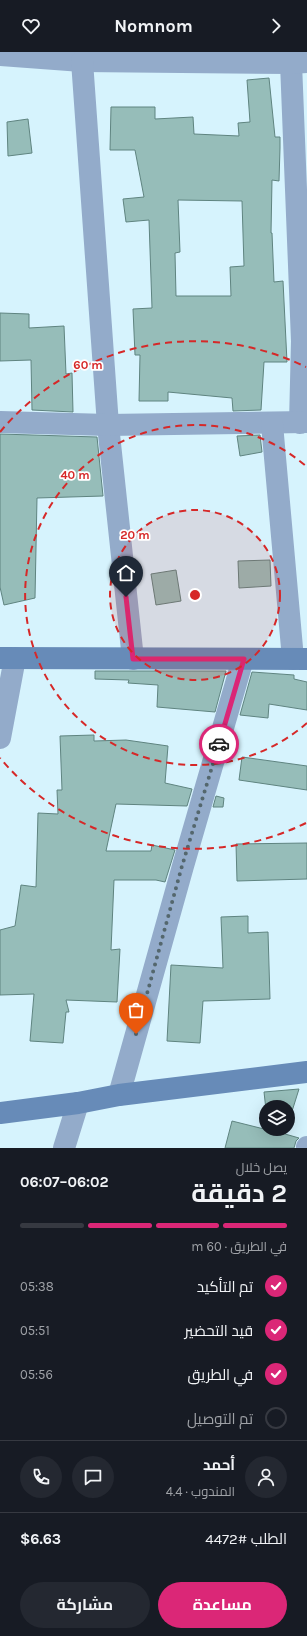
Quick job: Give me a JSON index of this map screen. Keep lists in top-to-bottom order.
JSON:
{
  "page": {
    "header": "Nomnom",
    "heading": ["2 دقيقة", "يصل خلال", "06:02–06:07"],
    "panel": [
      "أحمد",
      "المندوب · 4.4",
      "الطلب #4472",
      "$6.63"
    ],
    "bar": "في الطريق · 60 m",
    "list": [
      ["تم التأكيد", "05:38"],
      ["قيد التحضير", "05:51"],
      ["في الطريق", "05:56"],
      "تم التوصيل"
    ],
    "buttons": ["مساعدة", "مشاركة"]
  },
  "rings": ["60 m", "40 m", "20 m"]
}
